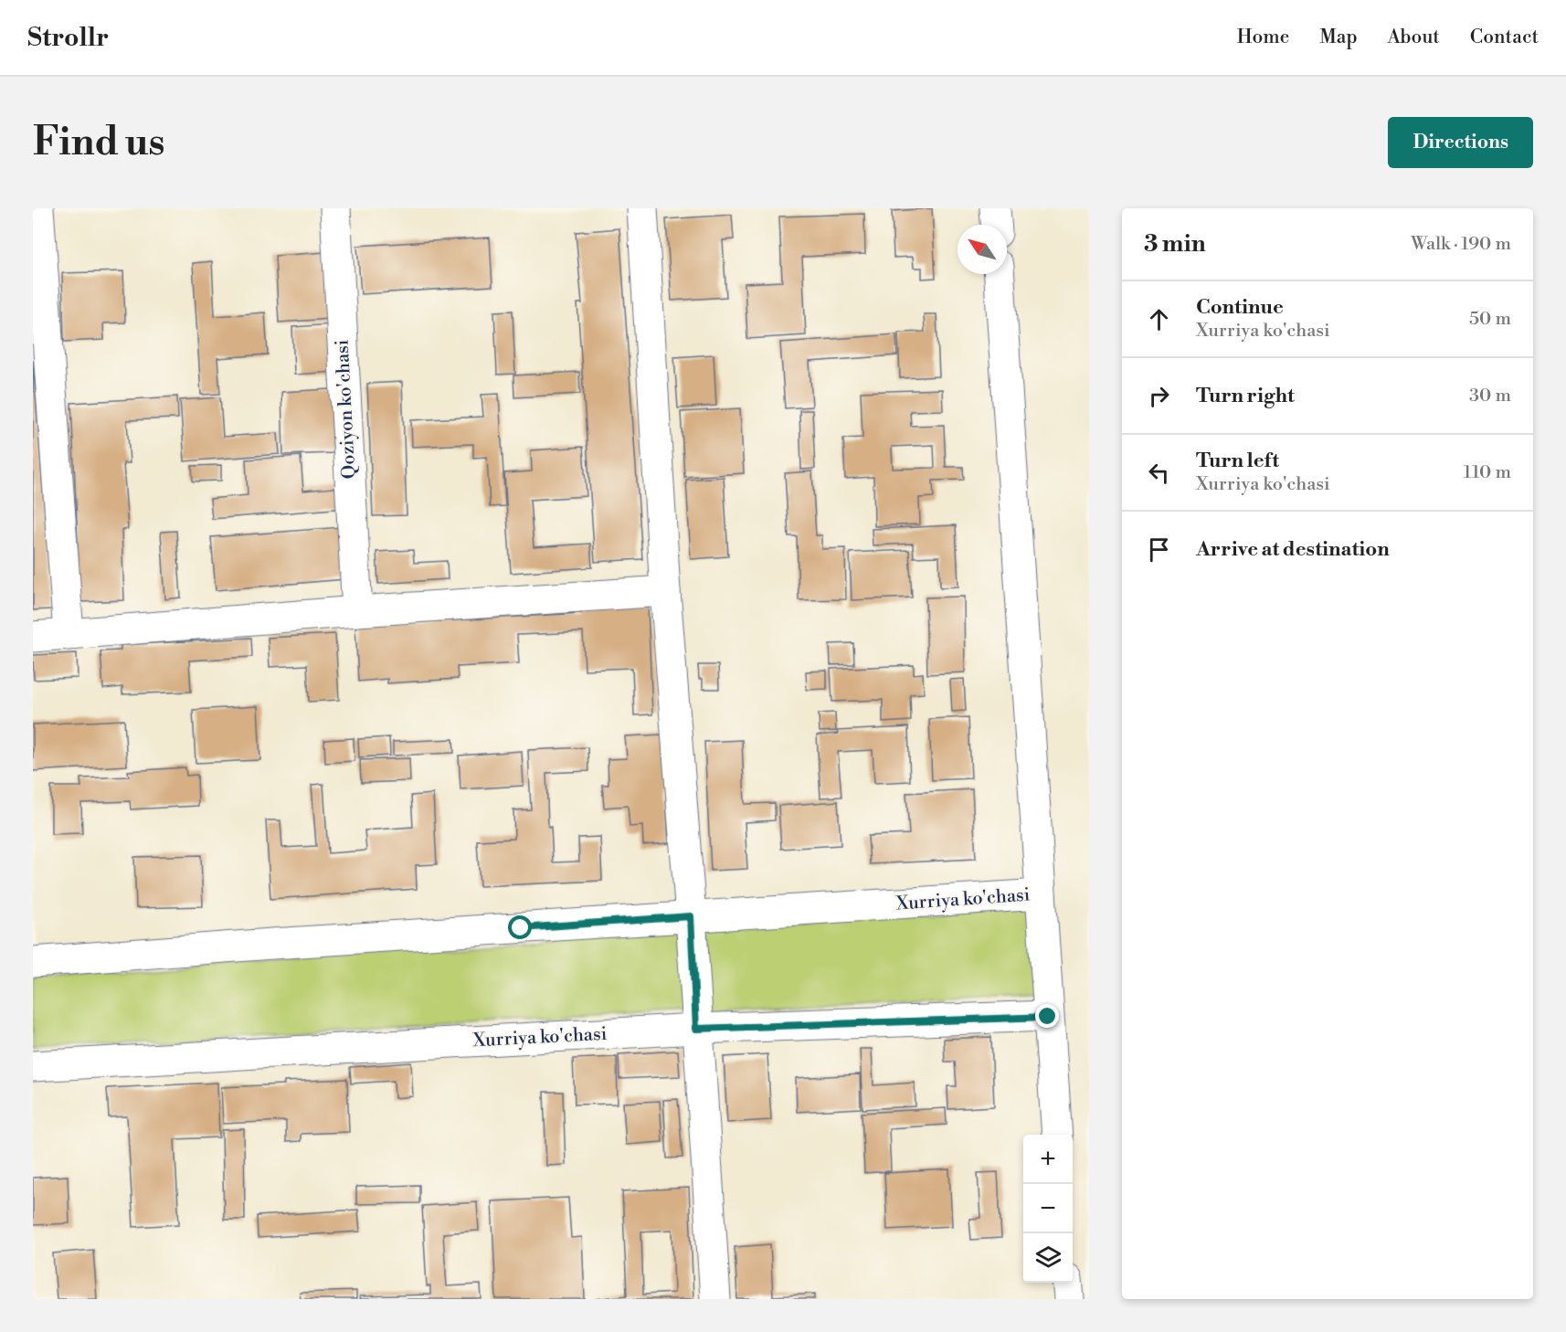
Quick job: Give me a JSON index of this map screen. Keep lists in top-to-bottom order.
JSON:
{
  "streets": {
    "street": ["Qoziyon ko'chasi", "Xurriya ko'chasi"]
  },
  "north": "top left",
  "page": {
    "header": "Strollr",
    "nav": [
      "Home",
      "Map",
      "About",
      "Contact"
    ],
    "buttons": "Directions",
    "title": "Find us",
    "heading": ["3 min", "Walk · 190 m"],
    "list": [
      ["Continue", "Xurriya ko'chasi", "50 m"],
      ["Turn right", "30 m"],
      ["Turn left", "Xurriya ko'chasi", "110 m"],
      "Arrive at destination"
    ],
    "map_buttons": ["+", "−"]
  }
}
